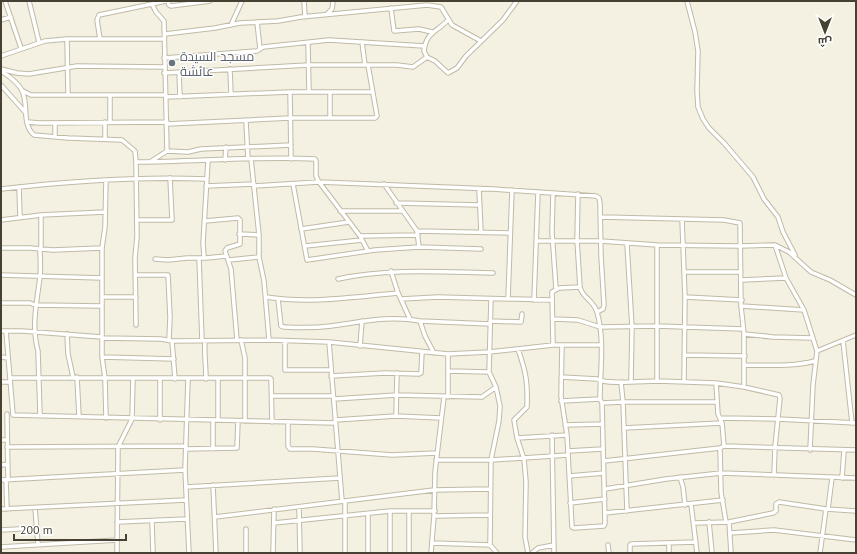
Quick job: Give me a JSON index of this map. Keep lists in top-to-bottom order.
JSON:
{
  "places": ["مسجد السيدة عائشة"],
  "scale_bar": "200 m",
  "north": "bottom"
}
